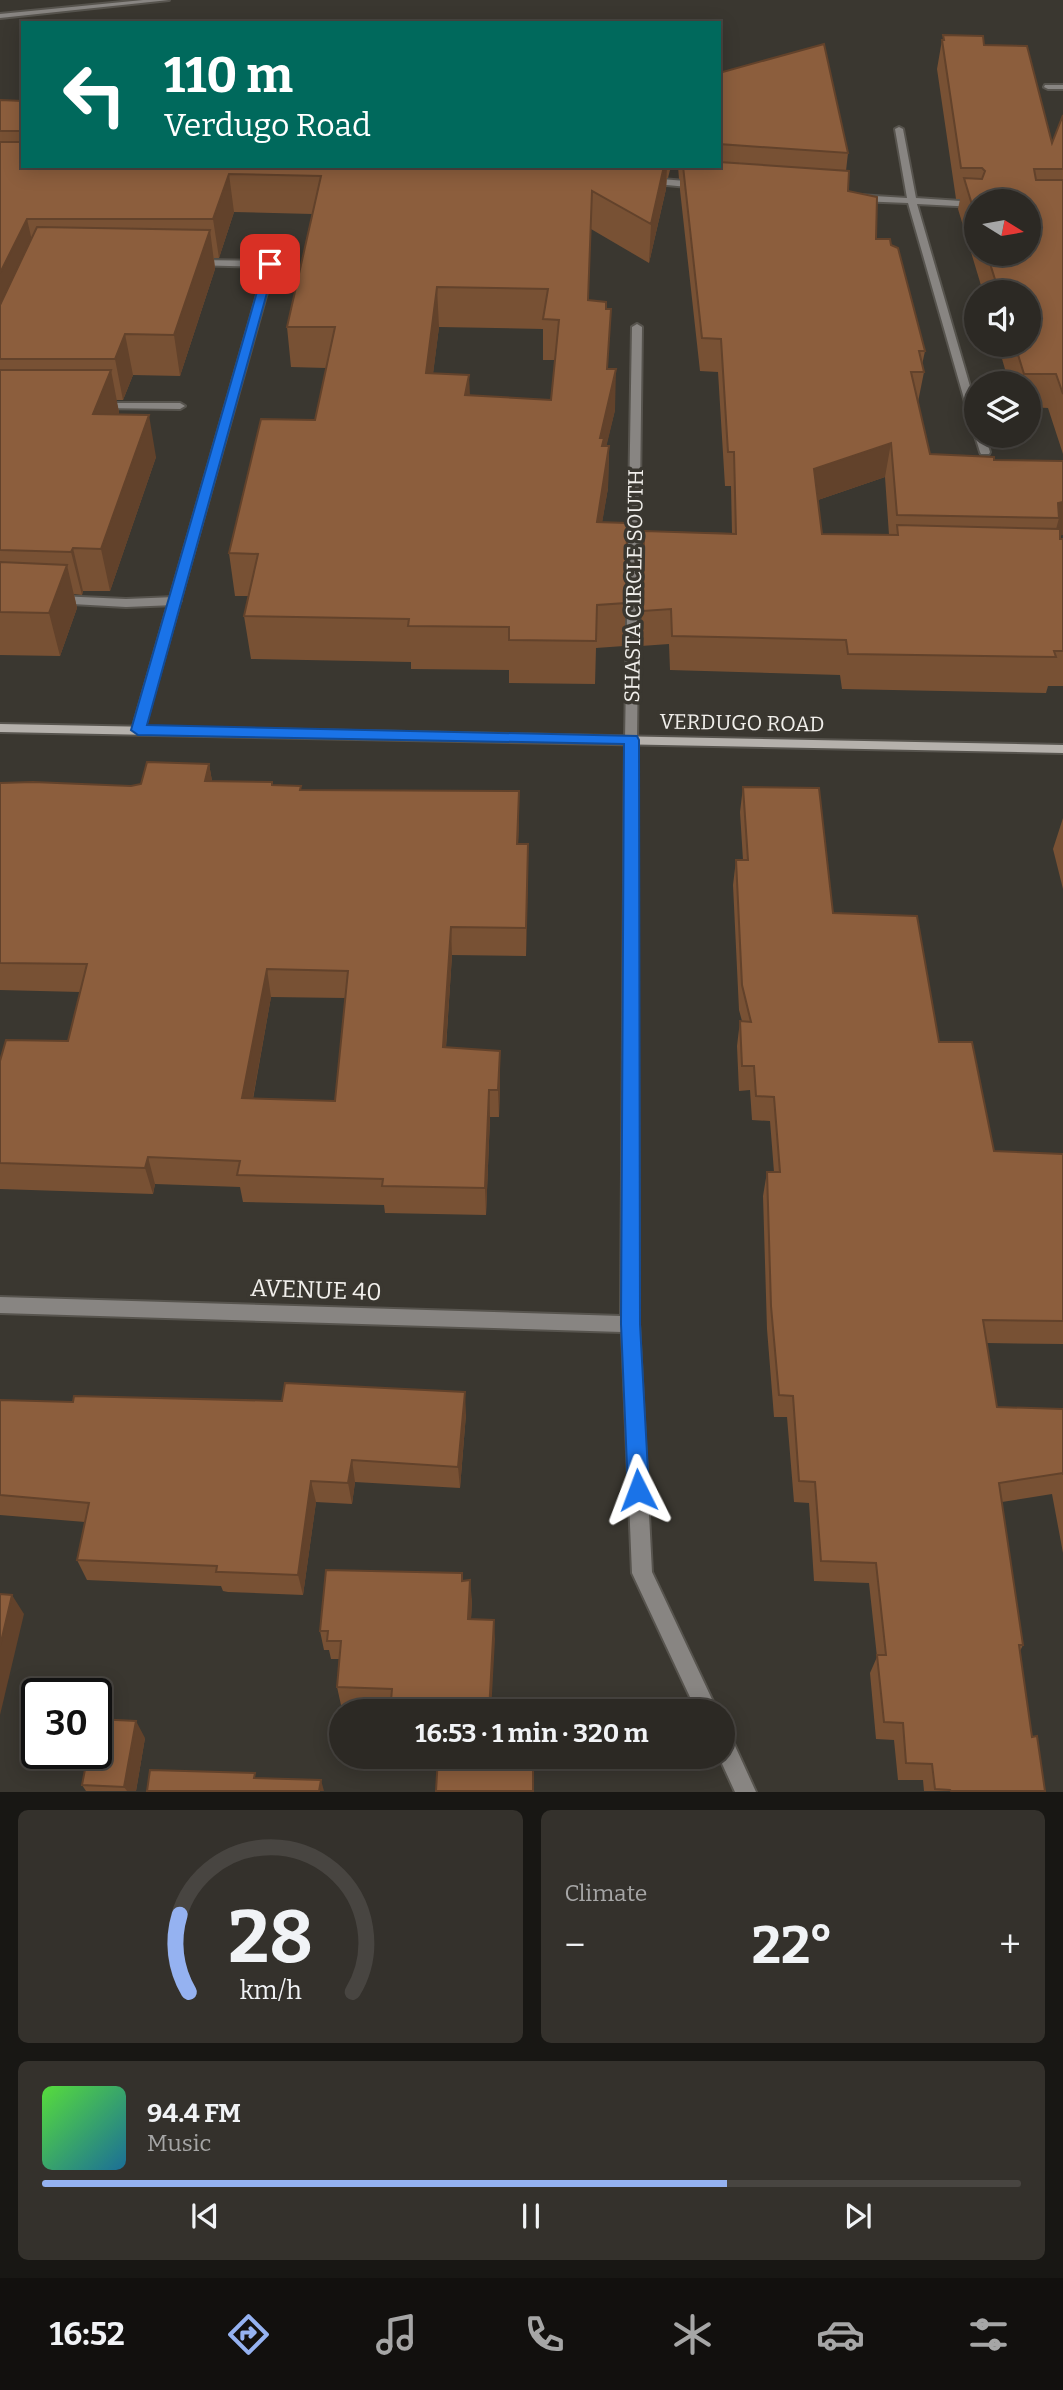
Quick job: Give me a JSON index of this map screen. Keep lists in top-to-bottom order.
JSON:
{
  "streets": {
    "main road": ["VERDUGO ROAD"],
    "street": ["SHASTA CIRCLE SOUTH", "AVENUE 40"]
  },
  "crossings": [
    ["SHASTA CIRCLE SOUTH", "VERDUGO ROAD"],
    ["SHASTA CIRCLE SOUTH", "AVENUE 40"]
  ],
  "north": "right",
  "page": {
    "turn": ["110 m", "Verdugo Road"],
    "limit": "30",
    "trip": "16:53 · 1 min · 320 m",
    "tile": "Climate",
    "heat": ["−", "22°", "+"],
    "song": ["94.4 FM", "Music"],
    "tabs": "16:52",
    "gauge": ["28", "km/h"]
  }
}
